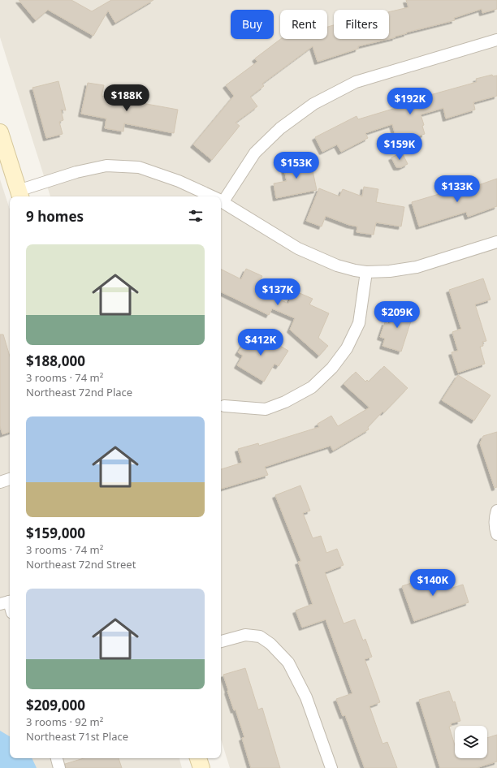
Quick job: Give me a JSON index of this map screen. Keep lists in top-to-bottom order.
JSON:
{
  "page": {
    "chip": ["Buy", "Rent", "Filters"],
    "price": [
      "$188K",
      "$192K",
      "$159K",
      "$153K",
      "$133K",
      "$137K",
      "$209K",
      "$412K",
      "$140K"
    ],
    "heading": "9 homes",
    "list": [
      {
        "name": "$188,000",
        "note": "3 rooms · 74 m² · Northeast 72nd Place"
      },
      {
        "name": "$159,000",
        "note": "3 rooms · 74 m² · Northeast 72nd Street"
      },
      {
        "name": "$209,000",
        "note": "3 rooms · 92 m² · Northeast 71st Place"
      }
    ]
  }
}
